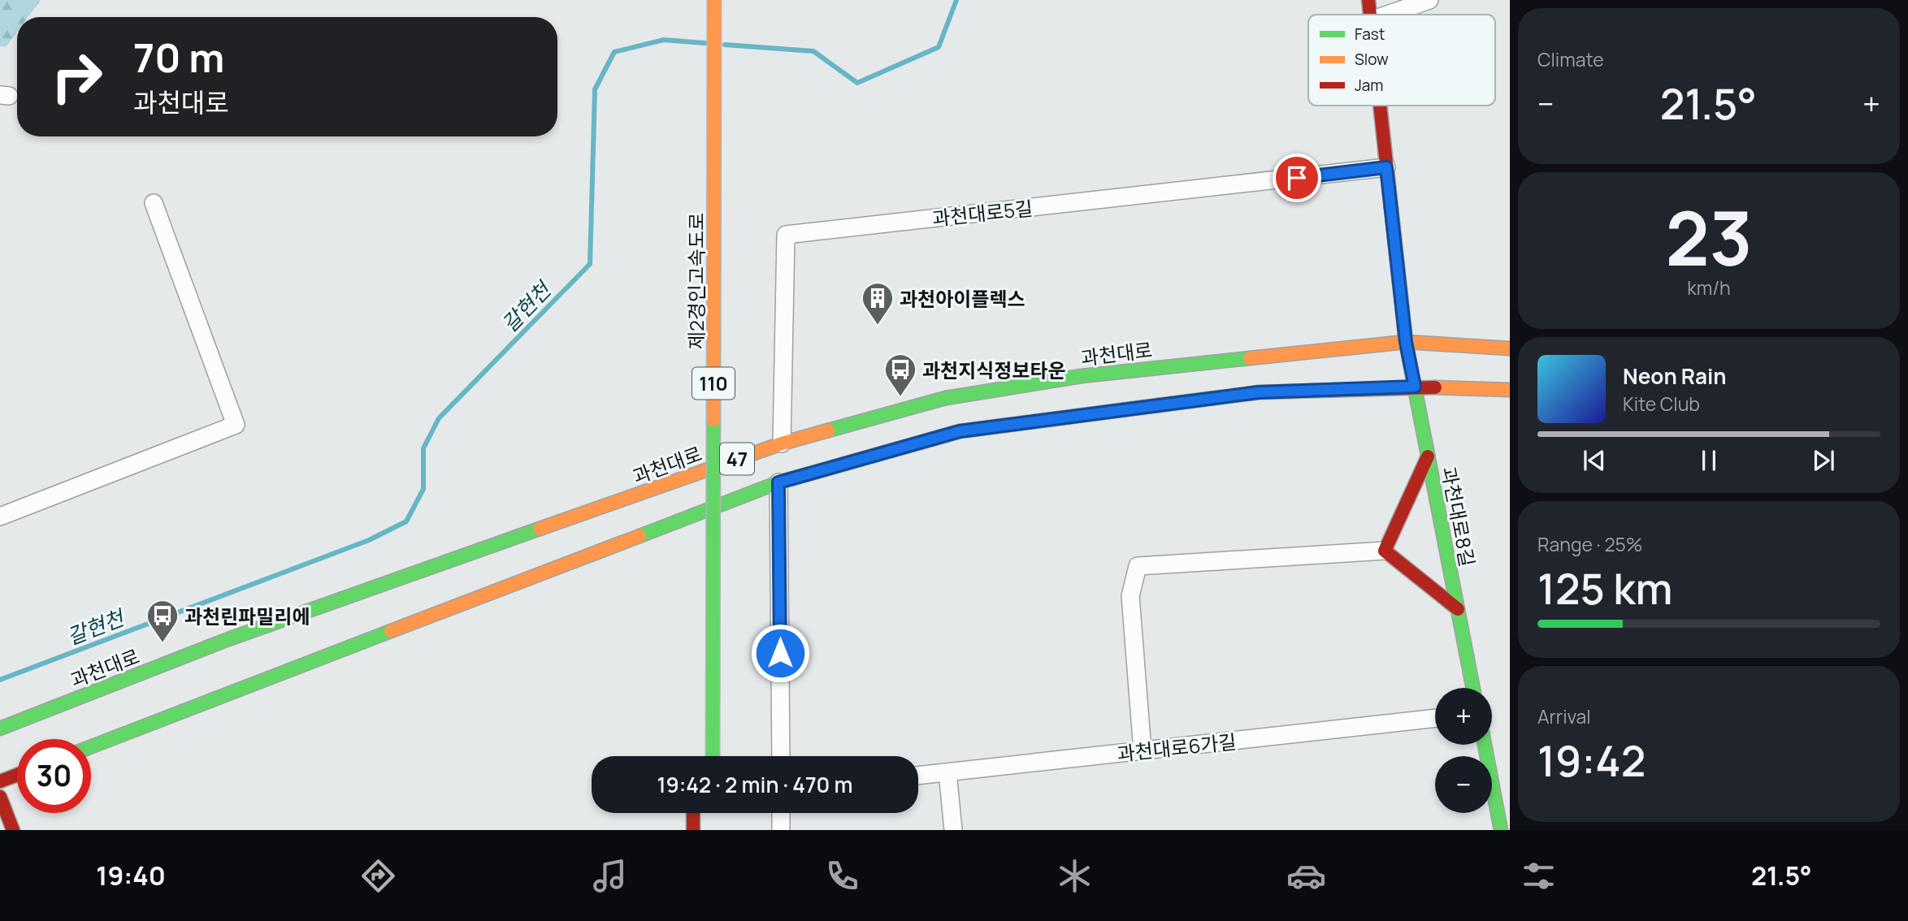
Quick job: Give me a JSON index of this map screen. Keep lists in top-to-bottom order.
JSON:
{
  "streets": {
    "main road": [
      "제2경인고속도로",
      "과천대로",
      "110",
      "47",
      "과천대로8길"
    ],
    "street": ["과천대로5길", "과천대로6가길"]
  },
  "crossings": [
    ["과천대로5길", "과천대로"],
    ["과천대로5길", "과천대로8길"],
    ["과천대로", "과천대로8길"]
  ],
  "water": ["갈현천"],
  "places": {
    "building": ["과천아이플렉스"],
    "bus stop": ["과천지식정보타운", "과천린파밀리에"]
  },
  "legend": ["Fast", "Slow", "Jam"],
  "page": {
    "tile": [
      "Climate",
      ["23", "km/h"],
      ["Range · 25%", "125 km"],
      ["Arrival", "19:42"]
    ],
    "turn": ["70 m", "과천대로"],
    "heat": ["−", "21.5°", "+"],
    "song": ["Neon Rain", "Kite Club"],
    "map_buttons": ["+", "−"],
    "limit": "30",
    "trip": "19:42 · 2 min · 470 m",
    "tabs": ["19:40", "21.5°"]
  }
}
